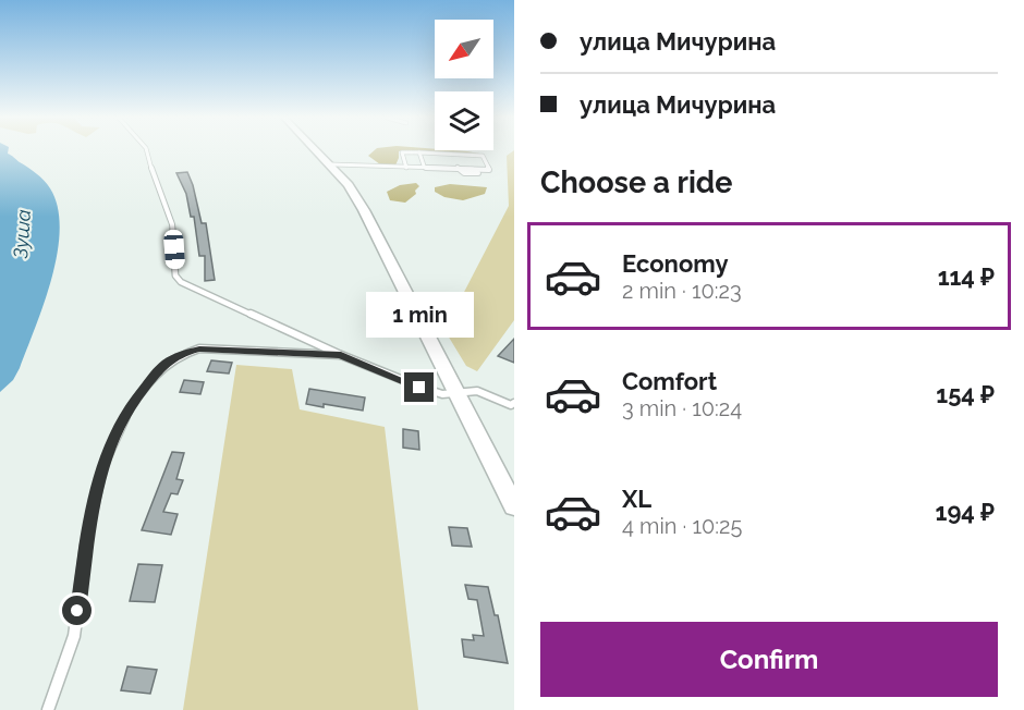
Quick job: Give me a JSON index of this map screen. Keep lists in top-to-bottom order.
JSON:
{
  "water": ["Зуша"],
  "north": "bottom left",
  "page": {
    "banner": ["улица Мичурина", "улица Мичурина"],
    "heading": "Choose a ride",
    "list": [
      {
        "name": "Economy",
        "note": "2 min · 10:23",
        "value": "114 ₽"
      },
      {
        "name": "Comfort",
        "note": "3 min · 10:24",
        "value": "154 ₽"
      },
      {
        "name": "XL",
        "note": "4 min · 10:25",
        "value": "194 ₽"
      }
    ],
    "bubble": "1 min",
    "buttons": "Confirm"
  }
}
